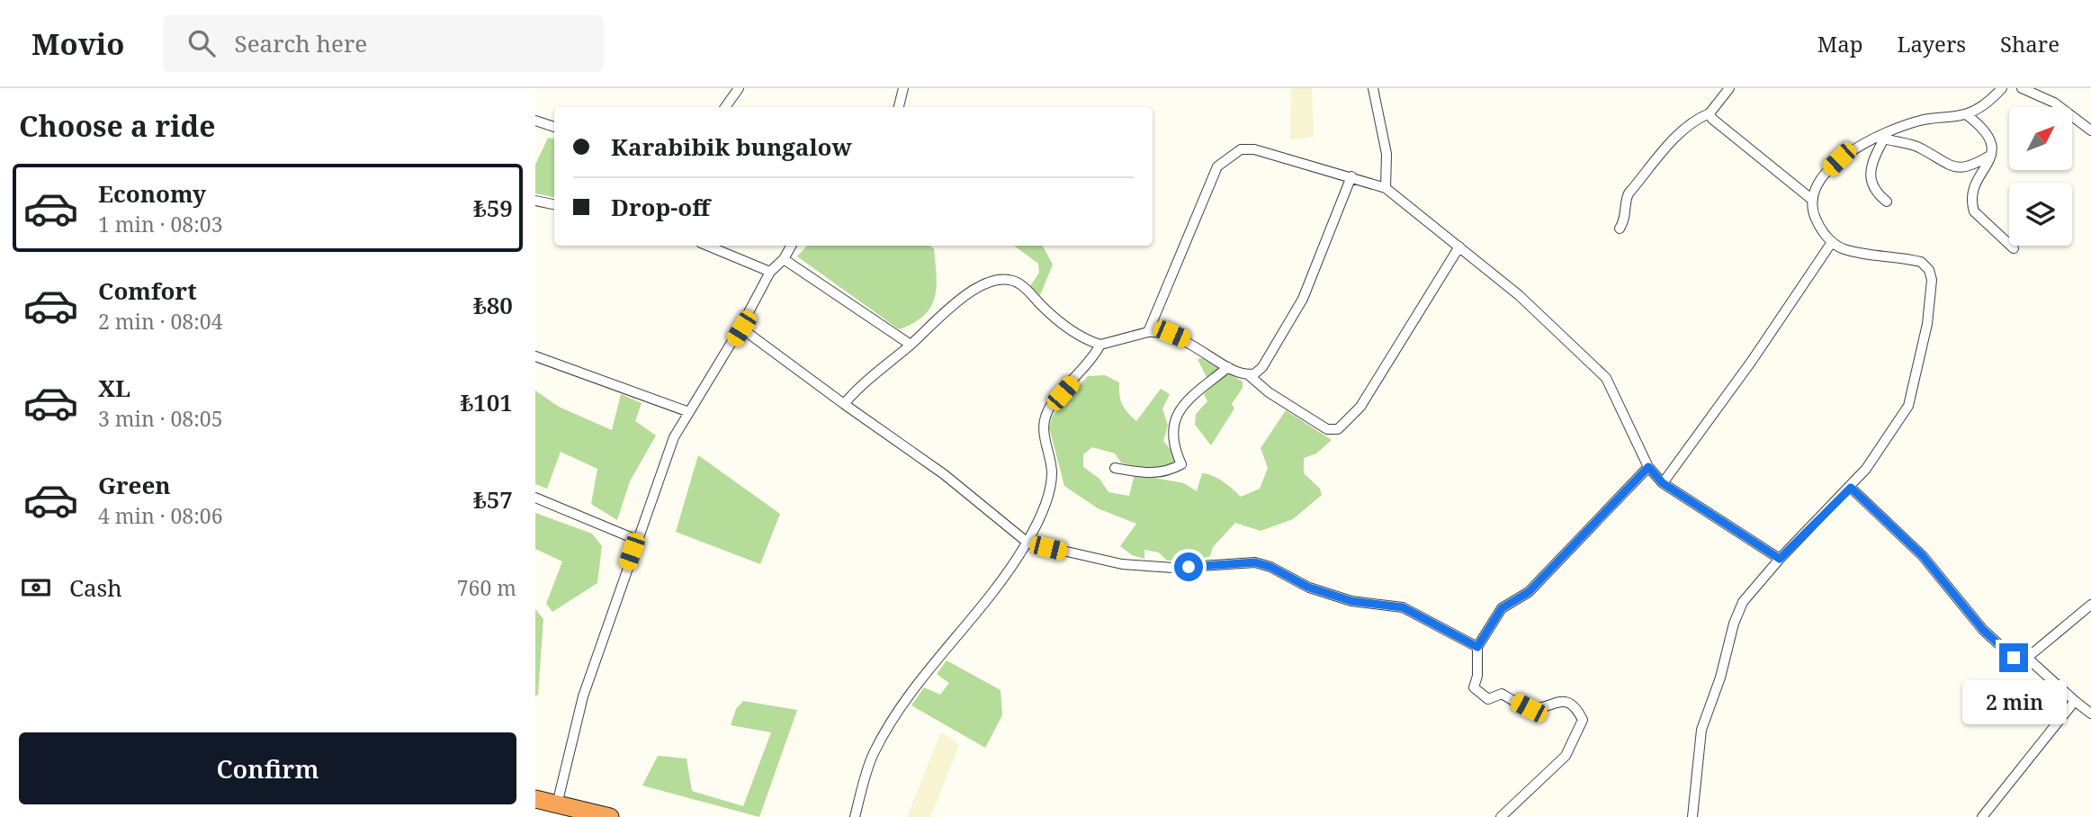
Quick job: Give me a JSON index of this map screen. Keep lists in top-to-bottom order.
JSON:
{
  "north": "top right",
  "page": {
    "header": "Movio",
    "search": "Search here",
    "nav": ["Map", "Layers", "Share"],
    "heading": "Choose a ride",
    "banner": ["Karabibik bungalow", "Drop-off"],
    "list": [
      {
        "name": "Economy",
        "note": "1 min · 08:03",
        "value": "₺59"
      },
      {
        "name": "Comfort",
        "note": "2 min · 08:04",
        "value": "₺80"
      },
      {
        "name": "XL",
        "note": "3 min · 08:05",
        "value": "₺101"
      },
      {
        "name": "Green",
        "note": "4 min · 08:06",
        "value": "₺57"
      }
    ],
    "pay": ["Cash", "760 m"],
    "bubble": "2 min",
    "buttons": "Confirm"
  }
}
